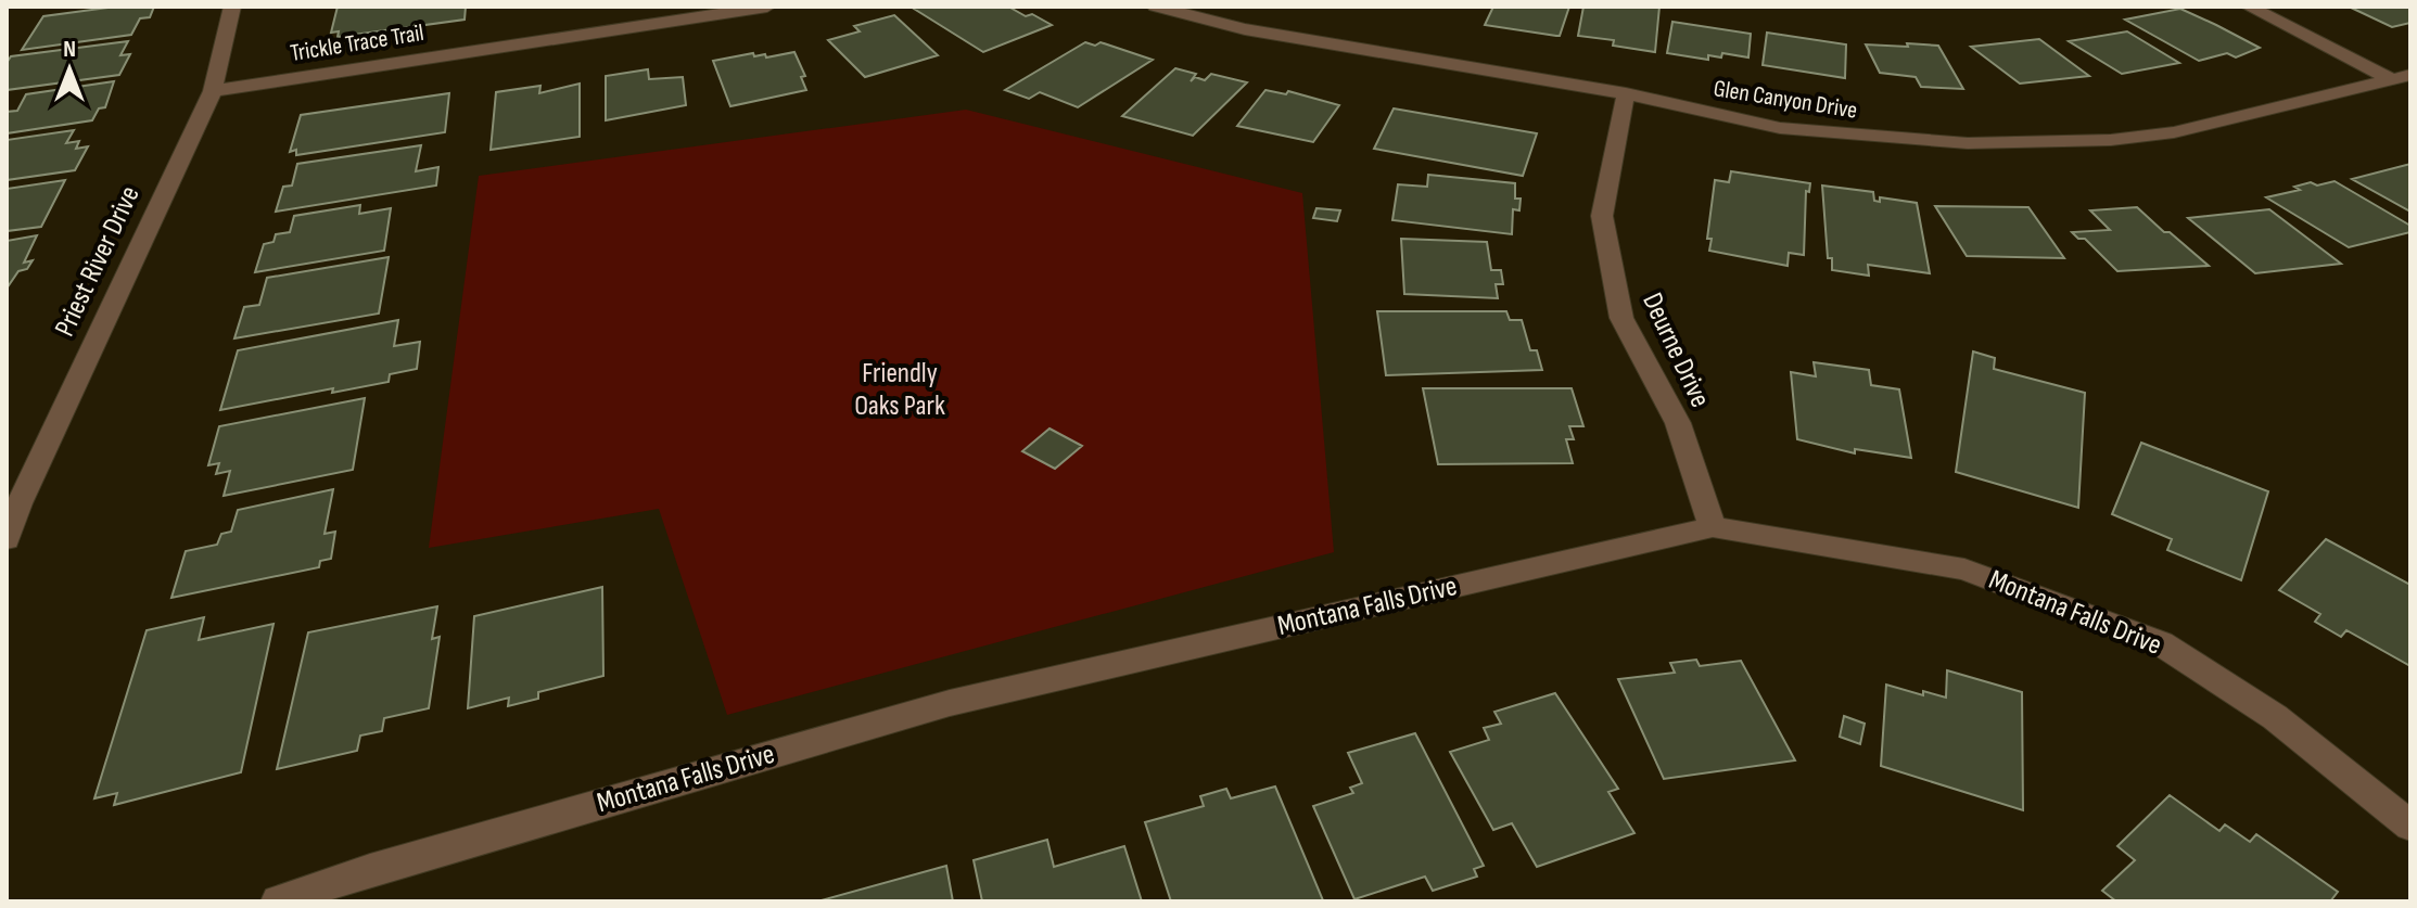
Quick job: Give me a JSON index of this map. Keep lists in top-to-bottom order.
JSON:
{
  "streets": {
    "street": [
      "Trickle Trace Trail",
      "Glen Canyon Drive",
      "Priest River Drive",
      "Deurne Drive",
      "Montana Falls Drive"
    ]
  },
  "crossings": [
    ["Trickle Trace Trail", "Priest River Drive"],
    ["Glen Canyon Drive", "Deurne Drive"],
    ["Deurne Drive", "Montana Falls Drive"]
  ],
  "parks": ["Friendly Oaks Park"],
  "north": "top"
}
